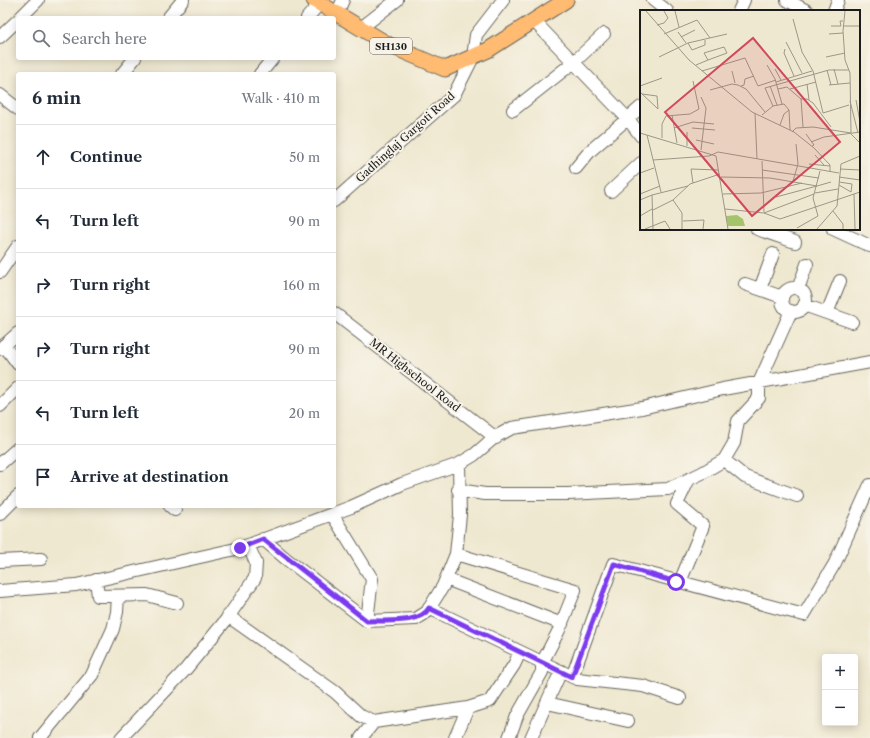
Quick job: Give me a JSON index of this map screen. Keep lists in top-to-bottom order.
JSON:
{
  "streets": {
    "main road": ["SH130"],
    "street": ["Gadhinglaj Gargoti Road", "MR Highschool Road"]
  },
  "crossings": [
    ["SH130", "Gadhinglaj Gargoti Road"]
  ],
  "page": {
    "search": "Search here",
    "heading": ["6 min", "Walk · 410 m"],
    "list": [
      ["Continue", "50 m"],
      ["Turn left", "90 m"],
      ["Turn right", "160 m"],
      ["Turn right", "90 m"],
      ["Turn left", "20 m"],
      "Arrive at destination"
    ],
    "map_buttons": ["+", "−"]
  }
}
